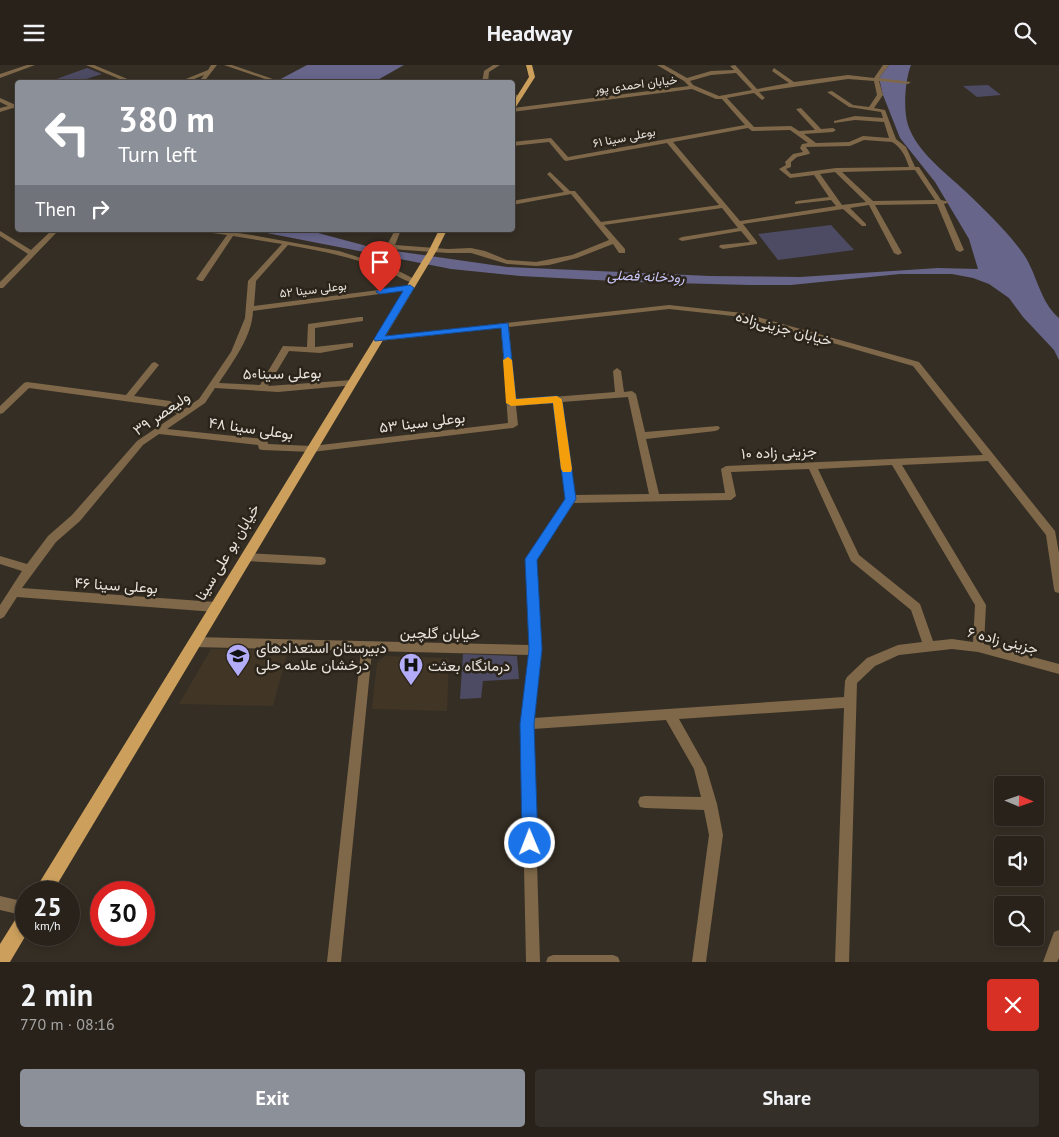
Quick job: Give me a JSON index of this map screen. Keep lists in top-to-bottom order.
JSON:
{
  "streets": {
    "main road": ["خیابان بو علی سینا"],
    "street": [
      "خیابان احمدی پور",
      "بوعلی سینا ۶۱",
      "بوعلی سینا ۵۲",
      "خیابان جزینی‌زاده",
      "بوعلی سینا۵۰",
      "ولیعصر ۳۹",
      "بوعلی سینا ۵۳",
      "بوعلی سینا ۴۸",
      "جزینی زاده ۱۰",
      "بوعلی سینا ۴۶",
      "خیابان گلچین",
      "جزینی زاده ۶"
    ]
  },
  "crossings": [
    ["بوعلی سینا ۵۲", "ولیعصر ۳۹"],
    ["بوعلی سینا ۵۲", "خیابان بو علی سینا"],
    ["خیابان جزینی‌زاده", "جزینی زاده ۱۰"],
    ["خیابان جزینی‌زاده", "خیابان بو علی سینا"],
    ["بوعلی سینا۵۰", "ولیعصر ۳۹"],
    ["بوعلی سینا۵۰", "خیابان بو علی سینا"],
    ["ولیعصر ۳۹", "بوعلی سینا ۴۸"],
    ["ولیعصر ۳۹", "بوعلی سینا ۴۶"],
    ["بوعلی سینا ۵۳", "بوعلی سینا ۴۸"],
    ["بوعلی سینا ۵۳", "خیابان بو علی سینا"],
    ["بوعلی سینا ۴۸", "خیابان بو علی سینا"],
    ["خیابان بو علی سینا", "بوعلی سینا ۴۶"],
    ["خیابان بو علی سینا", "خیابان گلچین"]
  ],
  "water": ["رودخانه فصلی"],
  "places": {
    "school or university": ["دبیرستان استعدادهای درخشان علامه حلی"],
    "hospital": ["درمانگاه بعثت"]
  },
  "north": "right",
  "page": {
    "header": "Headway",
    "turn": ["380 m", "Turn left"],
    "then": "Then",
    "speed": "25 km/h",
    "limit": "30",
    "heading": ["2 min", "770 m · 08:16"],
    "buttons": ["Exit", "Share"]
  }
}
